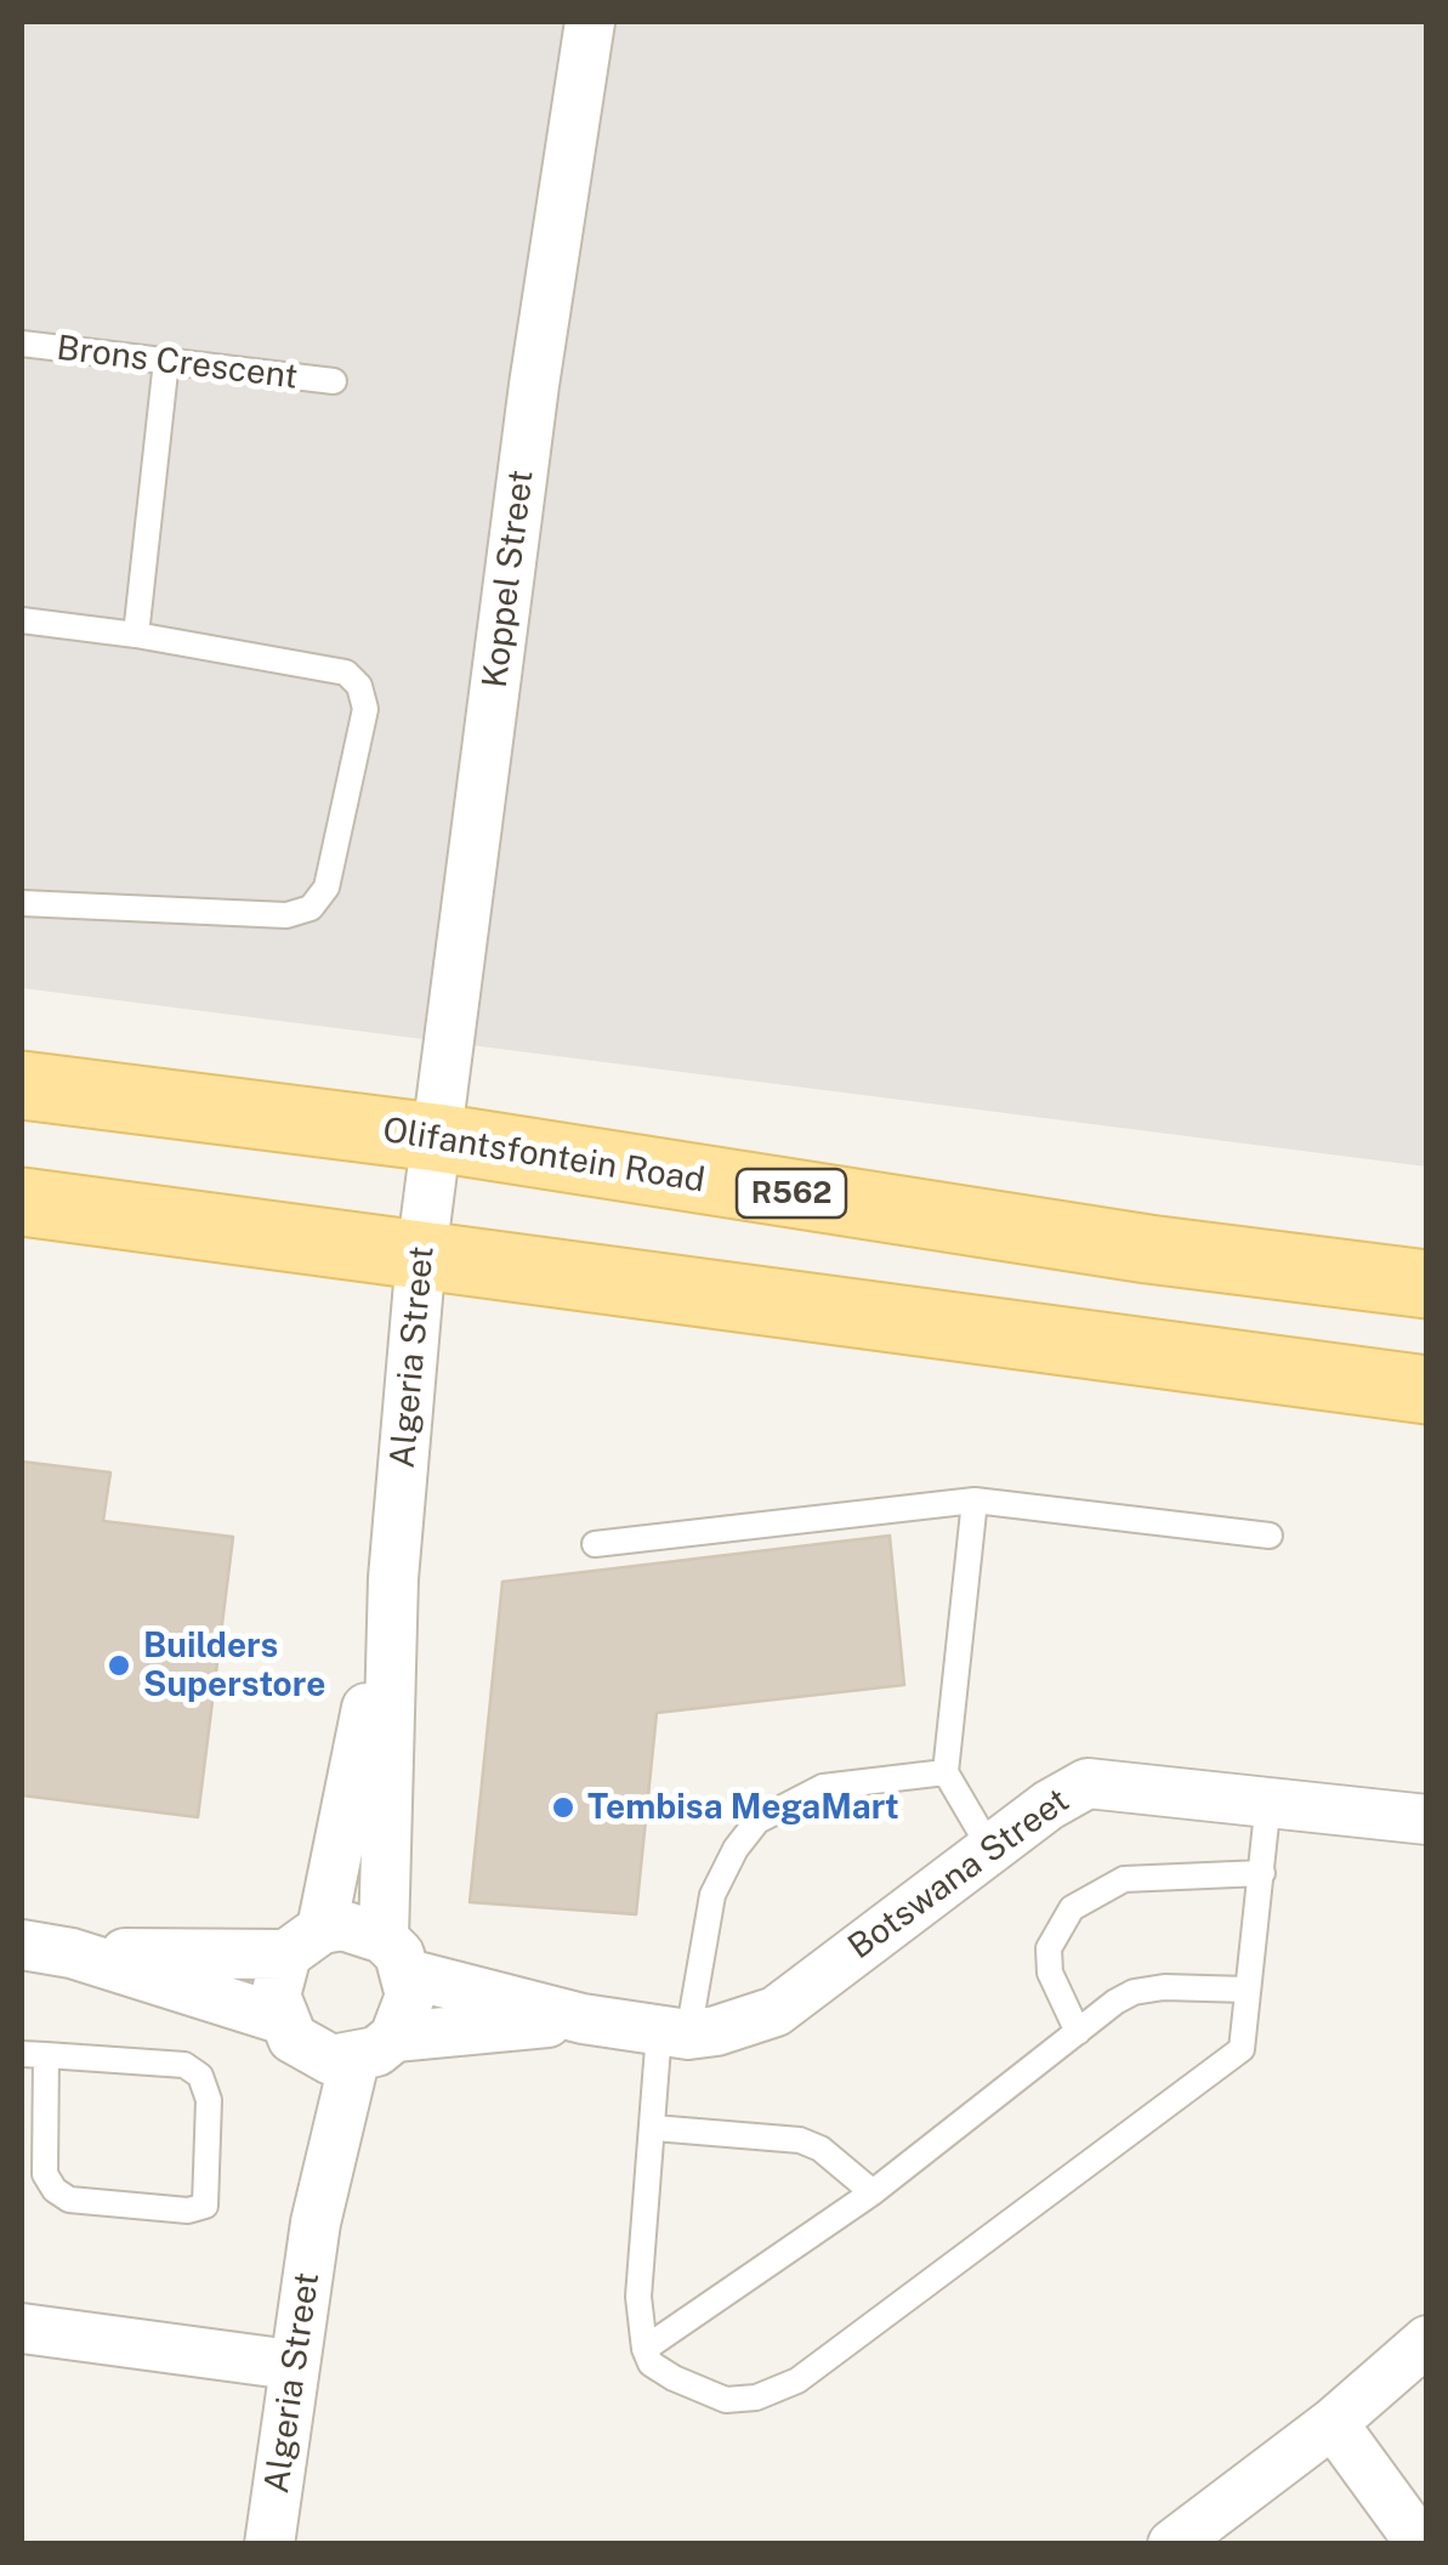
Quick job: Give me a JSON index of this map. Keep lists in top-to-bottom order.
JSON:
{
  "streets": {
    "main road": ["Olifantsfontein Road", "R562"],
    "street": ["Koppel Street", "Algeria Street", "Botswana Street"],
    "lane": ["Brons Crescent"]
  },
  "crossings": [
    ["Koppel Street", "Olifantsfontein Road"],
    ["Koppel Street", "Algeria Street"],
    ["Olifantsfontein Road", "Algeria Street"],
    ["Algeria Street", "Botswana Street"]
  ],
  "places": ["Builders Superstore", "Tembisa MegaMart"]
}
